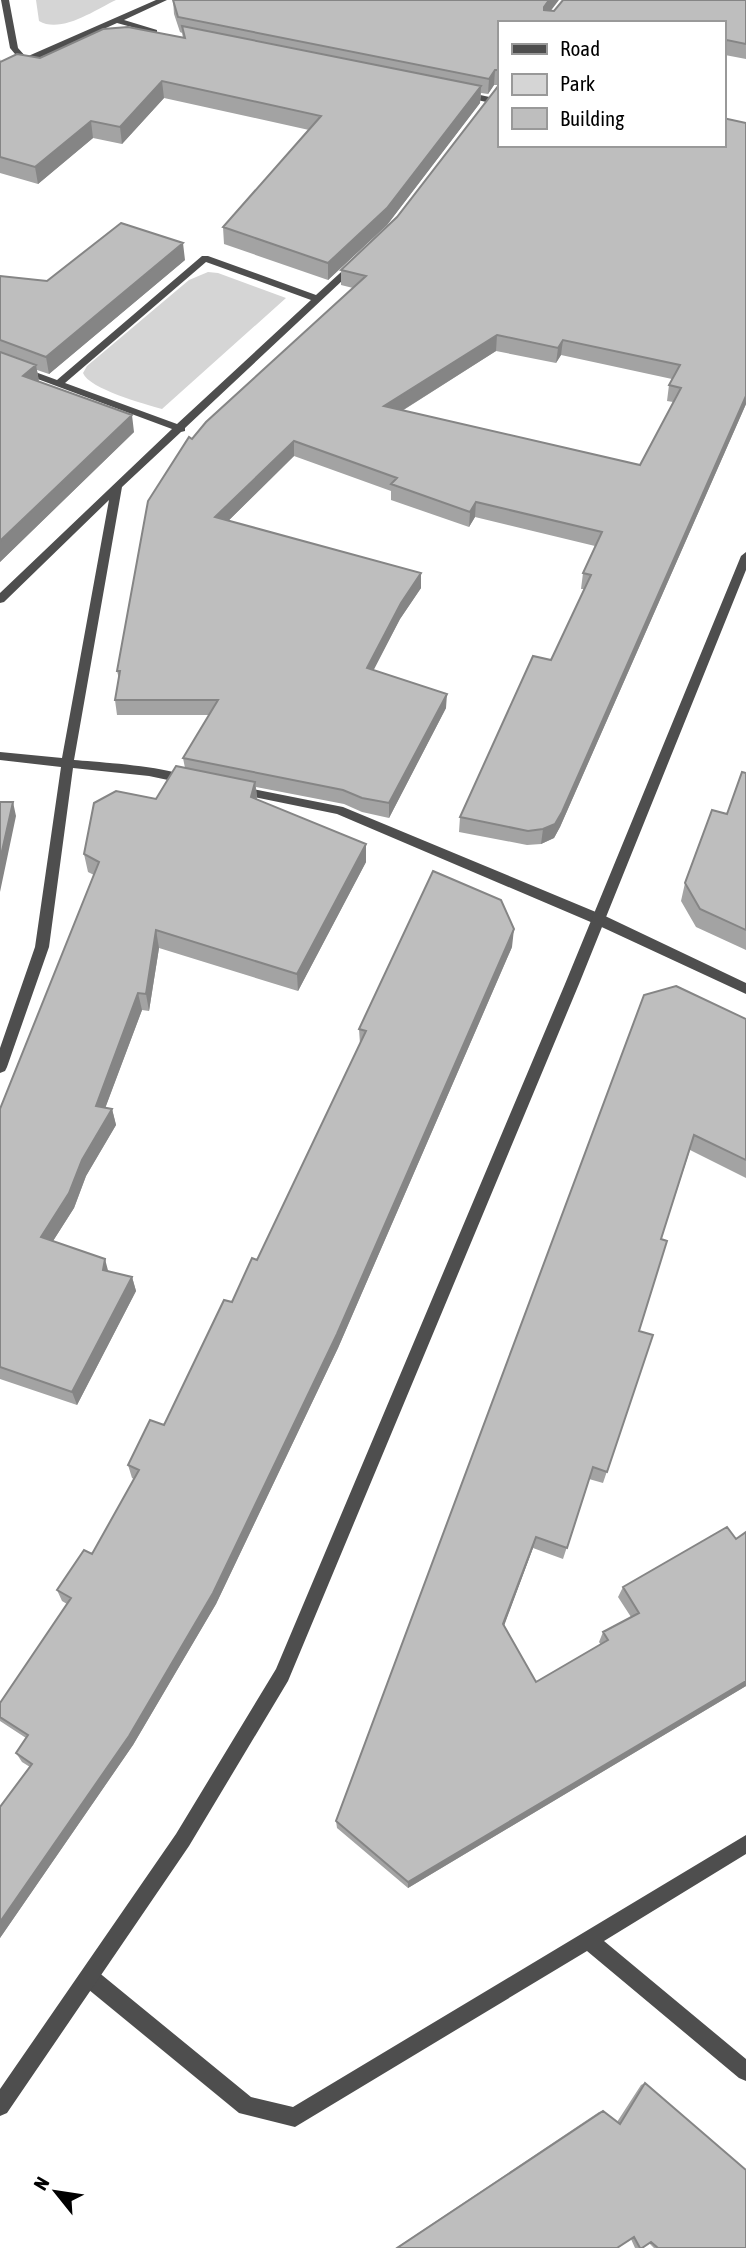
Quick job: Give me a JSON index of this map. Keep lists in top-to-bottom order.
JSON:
{
  "legend": ["Road", "Park", "Building"],
  "north": "top left"
}
